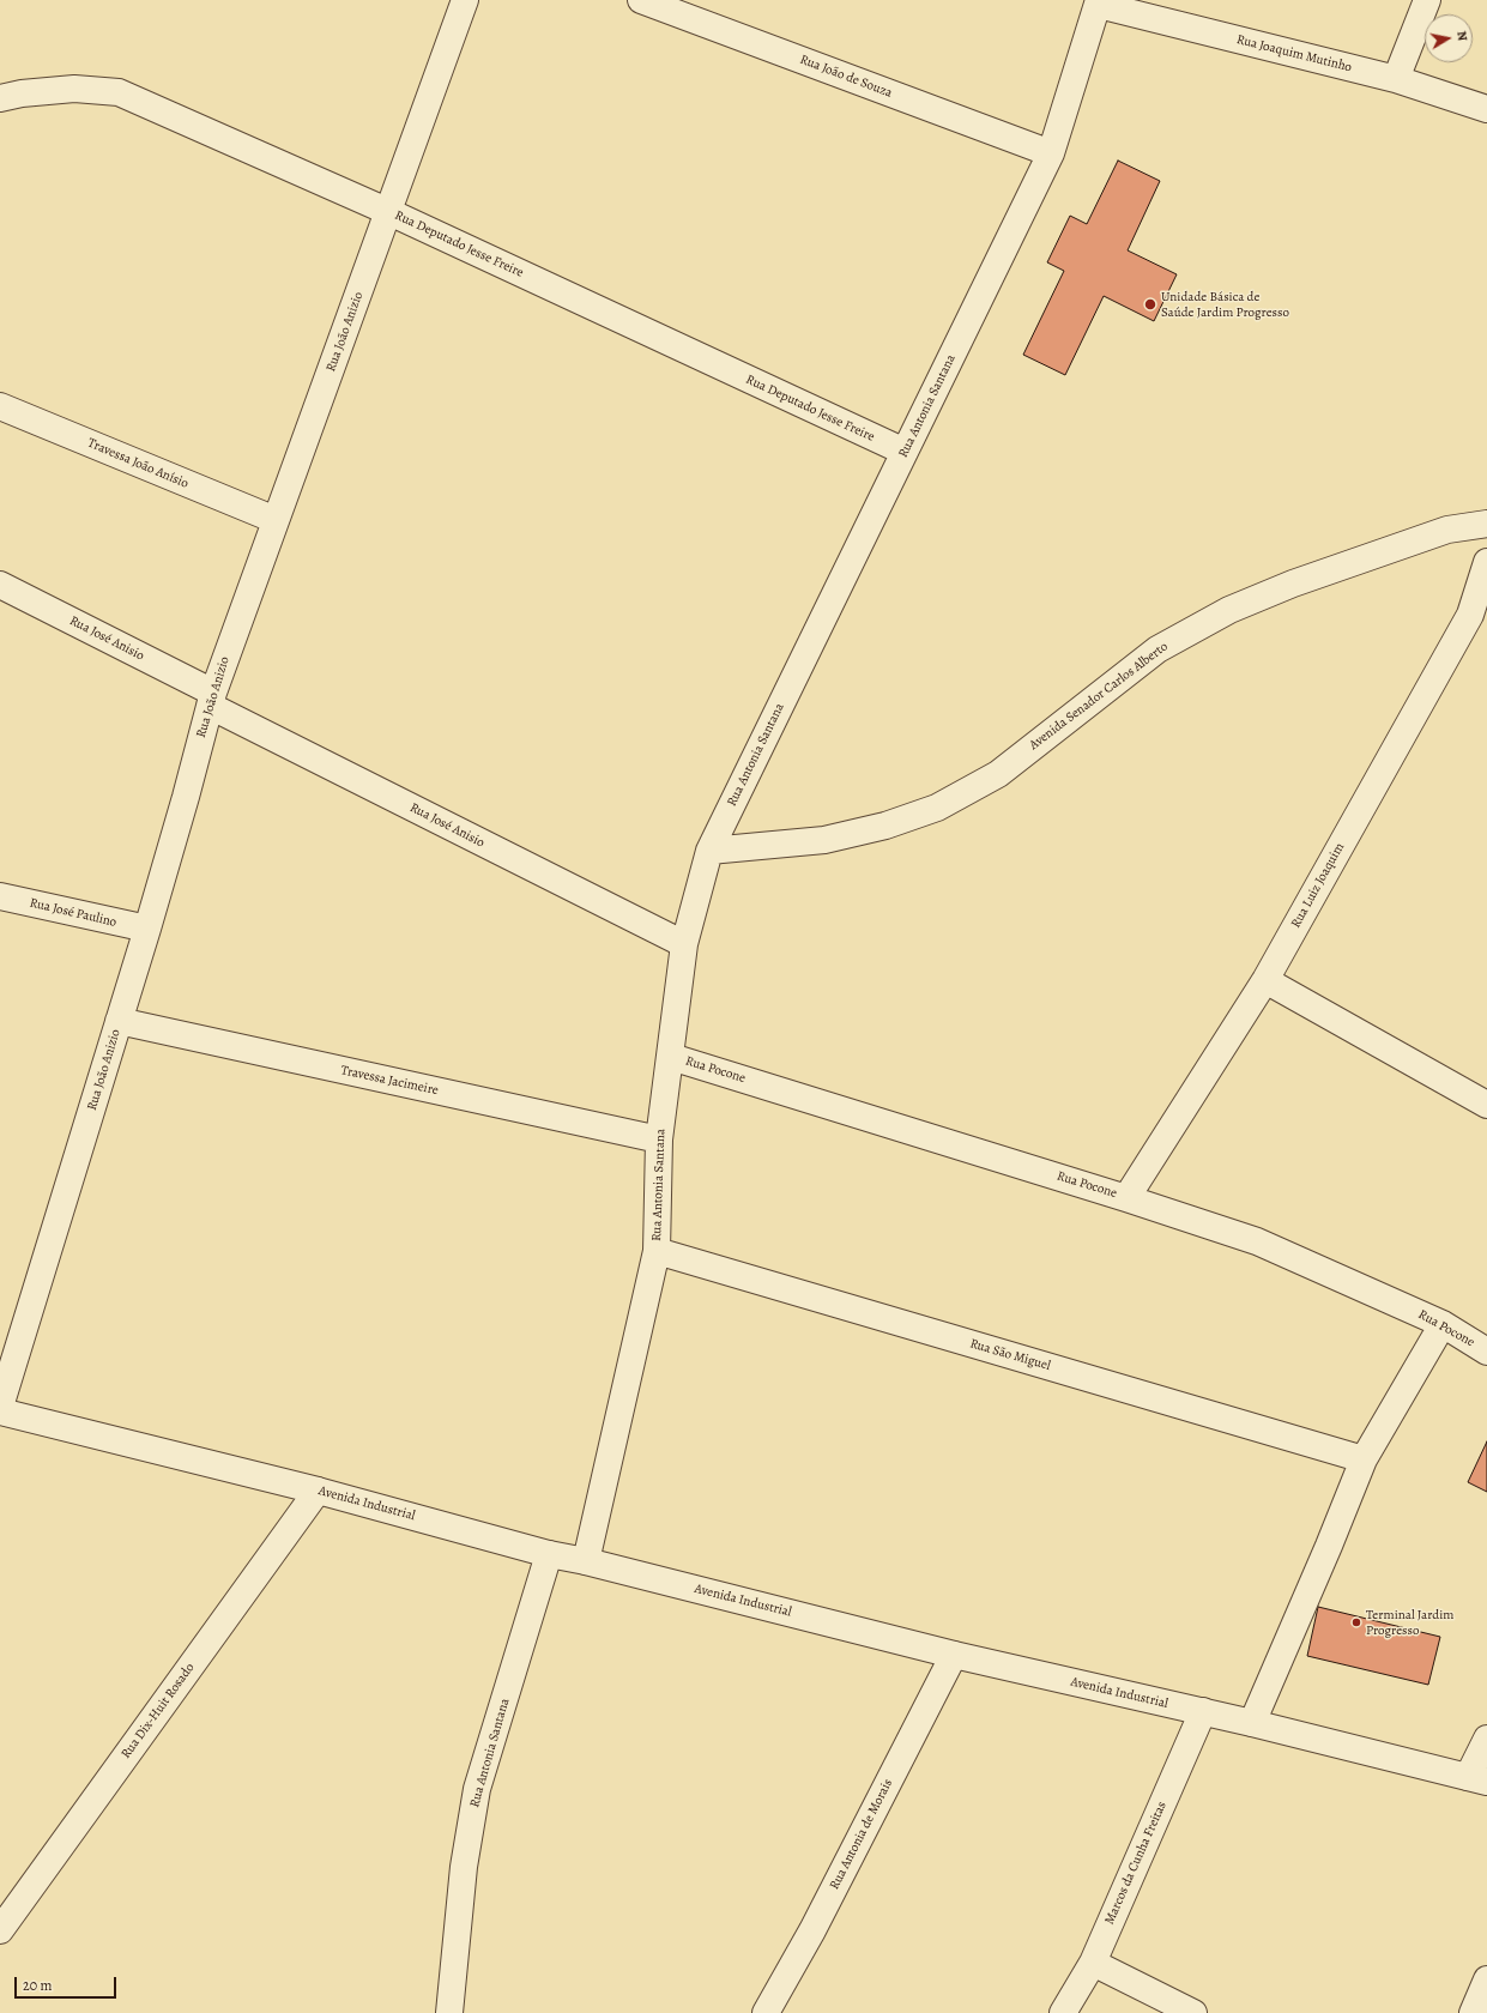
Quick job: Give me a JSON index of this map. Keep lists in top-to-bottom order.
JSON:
{
  "streets": {
    "street": [
      "Rua Joaquim Mutinho",
      "Rua João de Souza",
      "Rua Deputado Jesse Freire",
      "Rua João Anizio",
      "Rua Antonia Santana",
      "Travessa João Anísio",
      "Rua José Anisio",
      "Avenida Senador Carlos Alberto",
      "Rua Luiz Joaquim",
      "Rua José Paulino",
      "Rua Pocone",
      "Travessa Jacimeire",
      "Rua São Miguel",
      "Avenida Industrial",
      "Rua Dix-Huit Rosado",
      "Rua Antonia de Morais",
      "Marcos da Cunha Freitas"
    ]
  },
  "crossings": [
    ["Rua Joaquim Mutinho", "Rua Antonia Santana"],
    ["Rua João de Souza", "Rua Antonia Santana"],
    ["Rua Deputado Jesse Freire", "Rua João Anizio"],
    ["Rua Deputado Jesse Freire", "Rua Antonia Santana"],
    ["Rua João Anizio", "Travessa João Anísio"],
    ["Rua João Anizio", "Rua José Anisio"],
    ["Rua João Anizio", "Rua José Paulino"],
    ["Rua João Anizio", "Travessa Jacimeire"],
    ["Rua Antonia Santana", "Rua José Anisio"],
    ["Rua Antonia Santana", "Avenida Senador Carlos Alberto"],
    ["Rua Antonia Santana", "Rua Pocone"],
    ["Rua Antonia Santana", "Travessa Jacimeire"],
    ["Rua Antonia Santana", "Rua São Miguel"],
    ["Rua Antonia Santana", "Avenida Industrial"],
    ["Rua Luiz Joaquim", "Rua Pocone"],
    ["Avenida Industrial", "Rua Dix-Huit Rosado"],
    ["Avenida Industrial", "Rua Antonia de Morais"],
    ["Avenida Industrial", "Marcos da Cunha Freitas"]
  ],
  "places": ["Unidade Básica de Saúde Jardim Progresso", "Terminal Jardim Progresso"],
  "scale_bar": "20 m",
  "north": "right"
}
